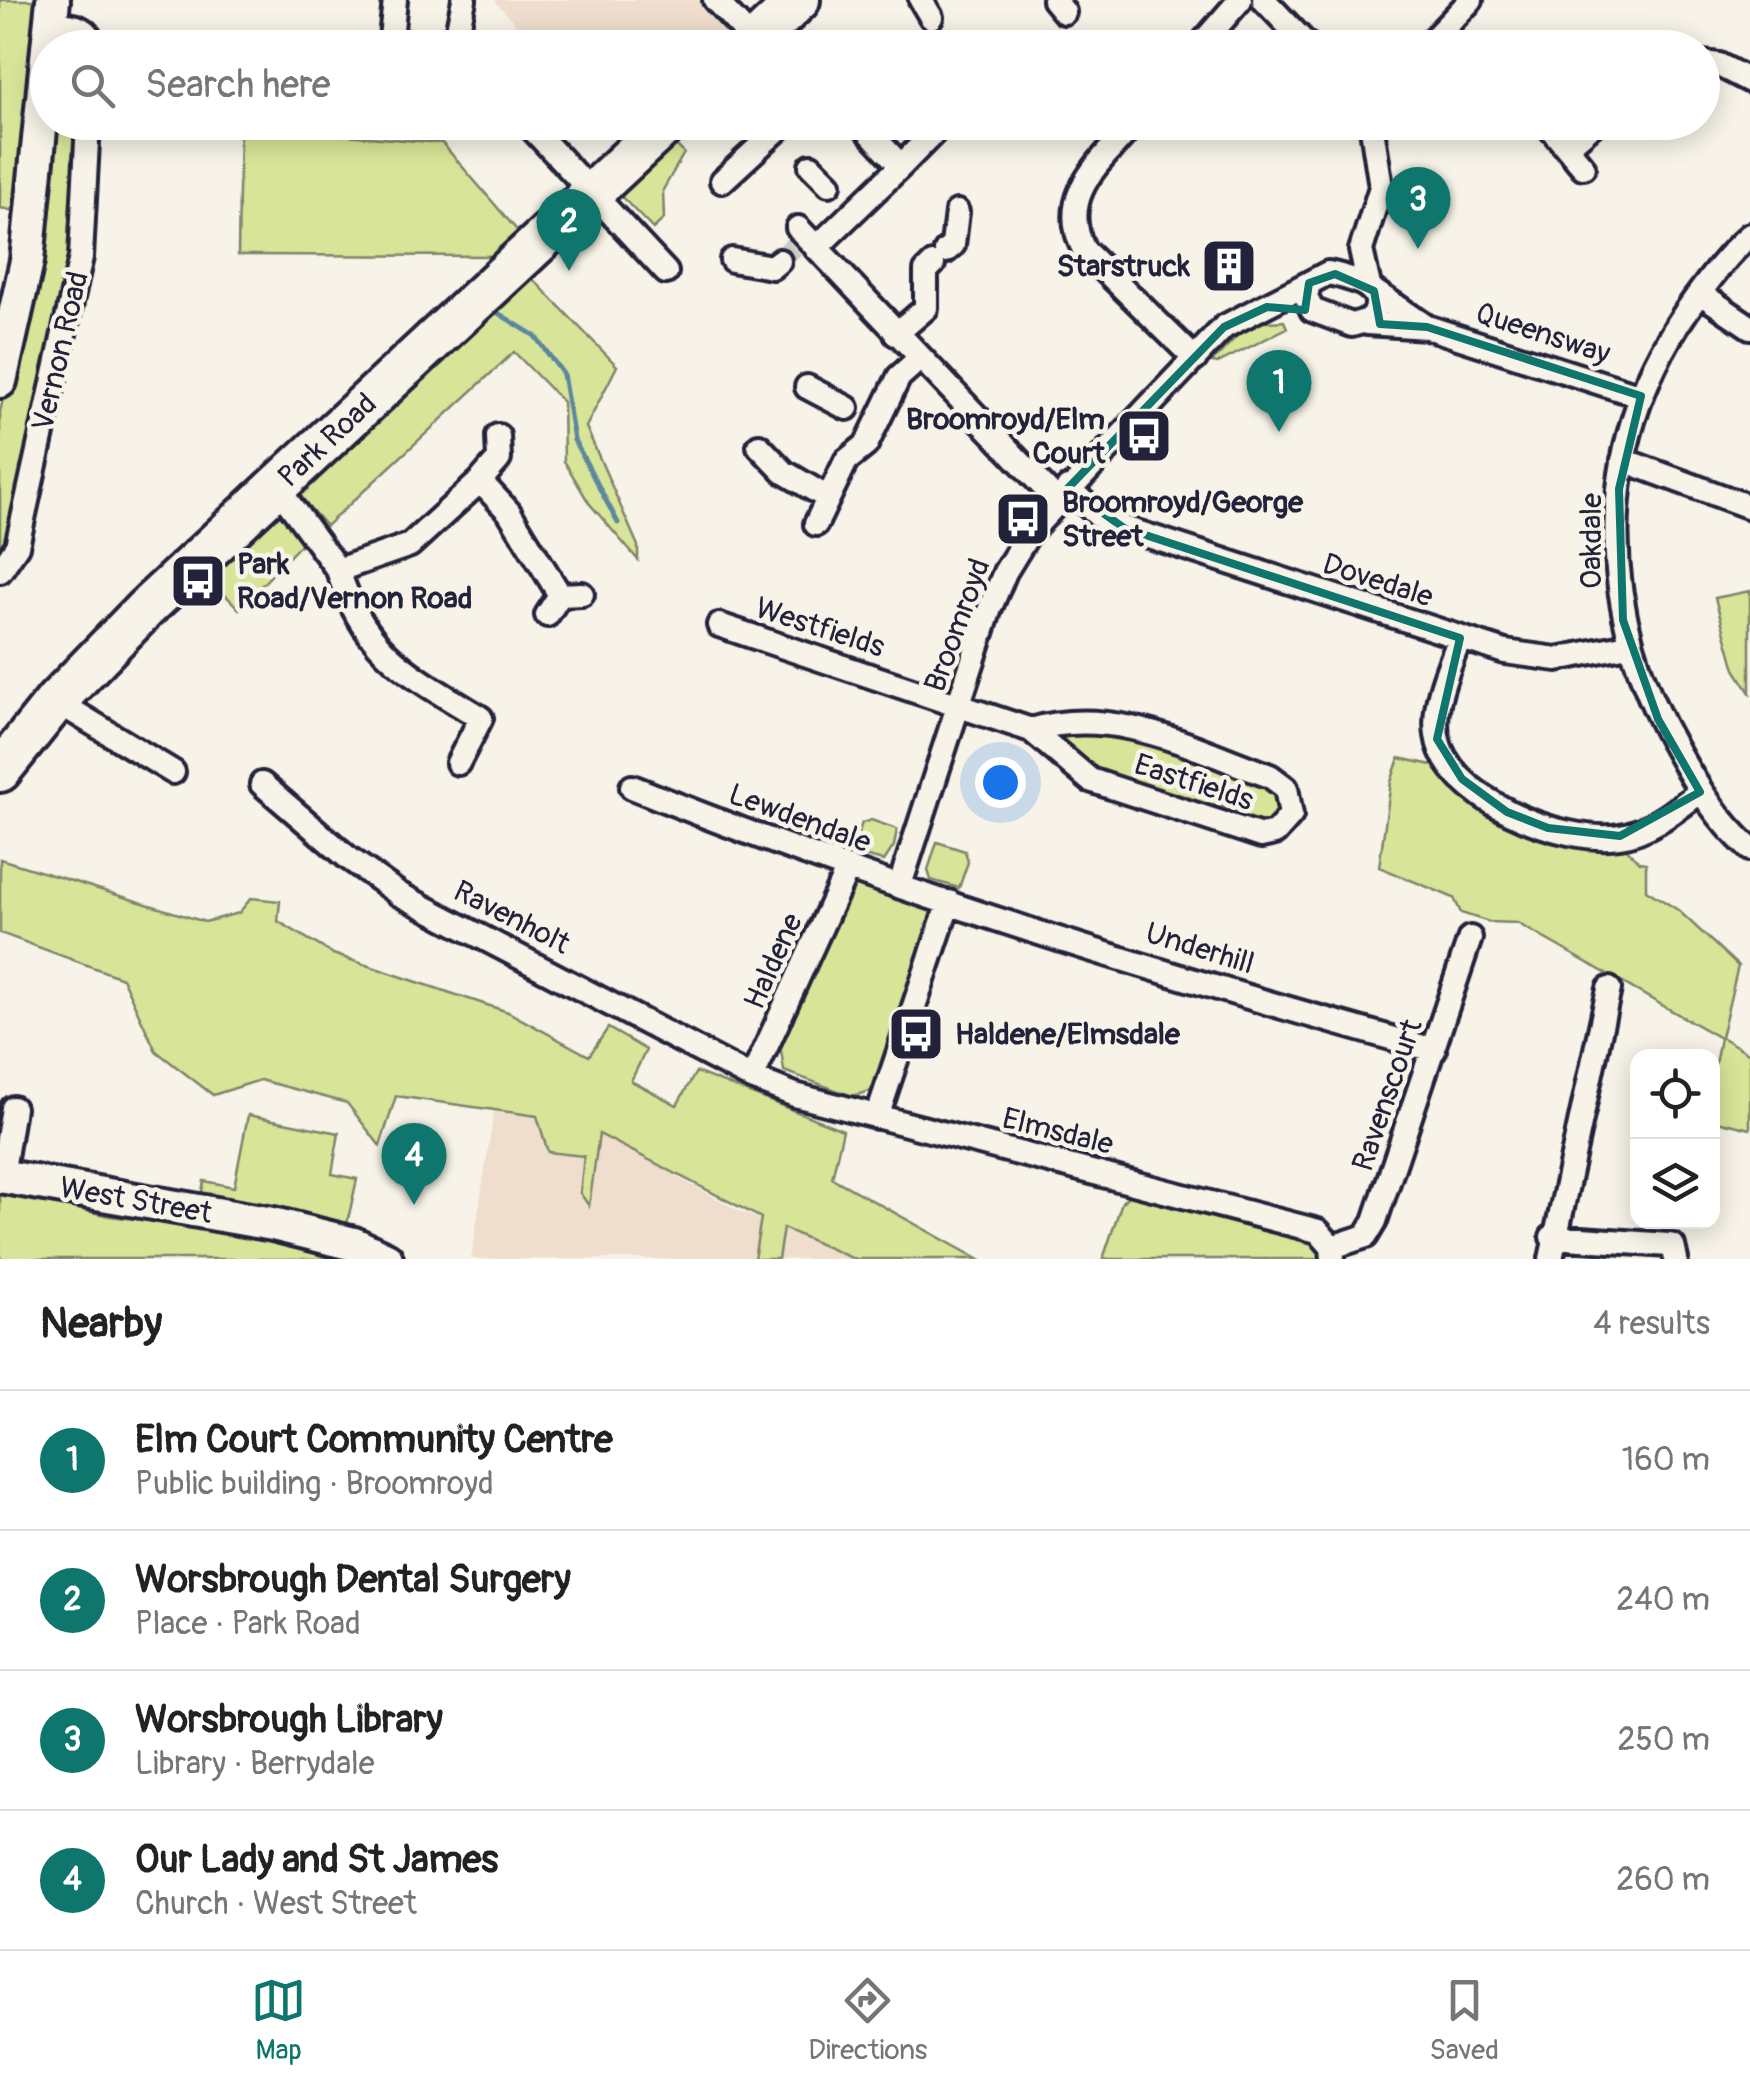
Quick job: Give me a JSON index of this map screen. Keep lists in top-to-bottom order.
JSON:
{
  "streets": {
    "highway": ["Park Road"],
    "main road": ["Vernon Road", "West Street"],
    "street": [
      "Queensway",
      "Oakdale",
      "Dovedale",
      "Broomroyd",
      "Westfields",
      "Eastfields",
      "Lewdendale",
      "Ravenholt",
      "Underhill",
      "Haldene",
      "Ravenscourt",
      "Elmsdale"
    ]
  },
  "crossings": [
    ["Queensway", "Oakdale"],
    ["Queensway", "Broomroyd"],
    ["Oakdale", "Dovedale"],
    ["Dovedale", "Broomroyd"],
    ["Broomroyd", "Westfields"],
    ["Broomroyd", "Eastfields"],
    ["Broomroyd", "Lewdendale"],
    ["Westfields", "Eastfields"],
    ["Lewdendale", "Underhill"],
    ["Lewdendale", "Haldene"],
    ["Ravenholt", "Haldene"],
    ["Ravenholt", "Elmsdale"],
    ["Underhill", "Ravenscourt"],
    ["Haldene", "Elmsdale"],
    ["Ravenscourt", "Elmsdale"]
  ],
  "places": {
    "building": ["Starstruck"],
    "bus stop": [
      "Broomroyd/Elm Court",
      "Broomroyd/George Street",
      "Park Road/Vernon Road",
      "Haldene/Elmsdale"
    ]
  },
  "page": {
    "search": "Search here",
    "pins": [
      "3",
      "2",
      "1",
      "4"
    ],
    "heading": ["Nearby", "4 results"],
    "list": [
      {
        "mark": "1",
        "name": "Elm Court Community Centre",
        "note": "Public building · Broomroyd",
        "value": "160 m"
      },
      {
        "mark": "2",
        "name": "Worsbrough Dental Surgery",
        "note": "Place · Park Road",
        "value": "240 m"
      },
      {
        "mark": "3",
        "name": "Worsbrough Library",
        "note": "Library · Berrydale",
        "value": "250 m"
      },
      {
        "mark": "4",
        "name": "Our Lady and St James",
        "note": "Church · West Street",
        "value": "260 m"
      }
    ],
    "nav": ["Map", "Directions", "Saved"]
  }
}
